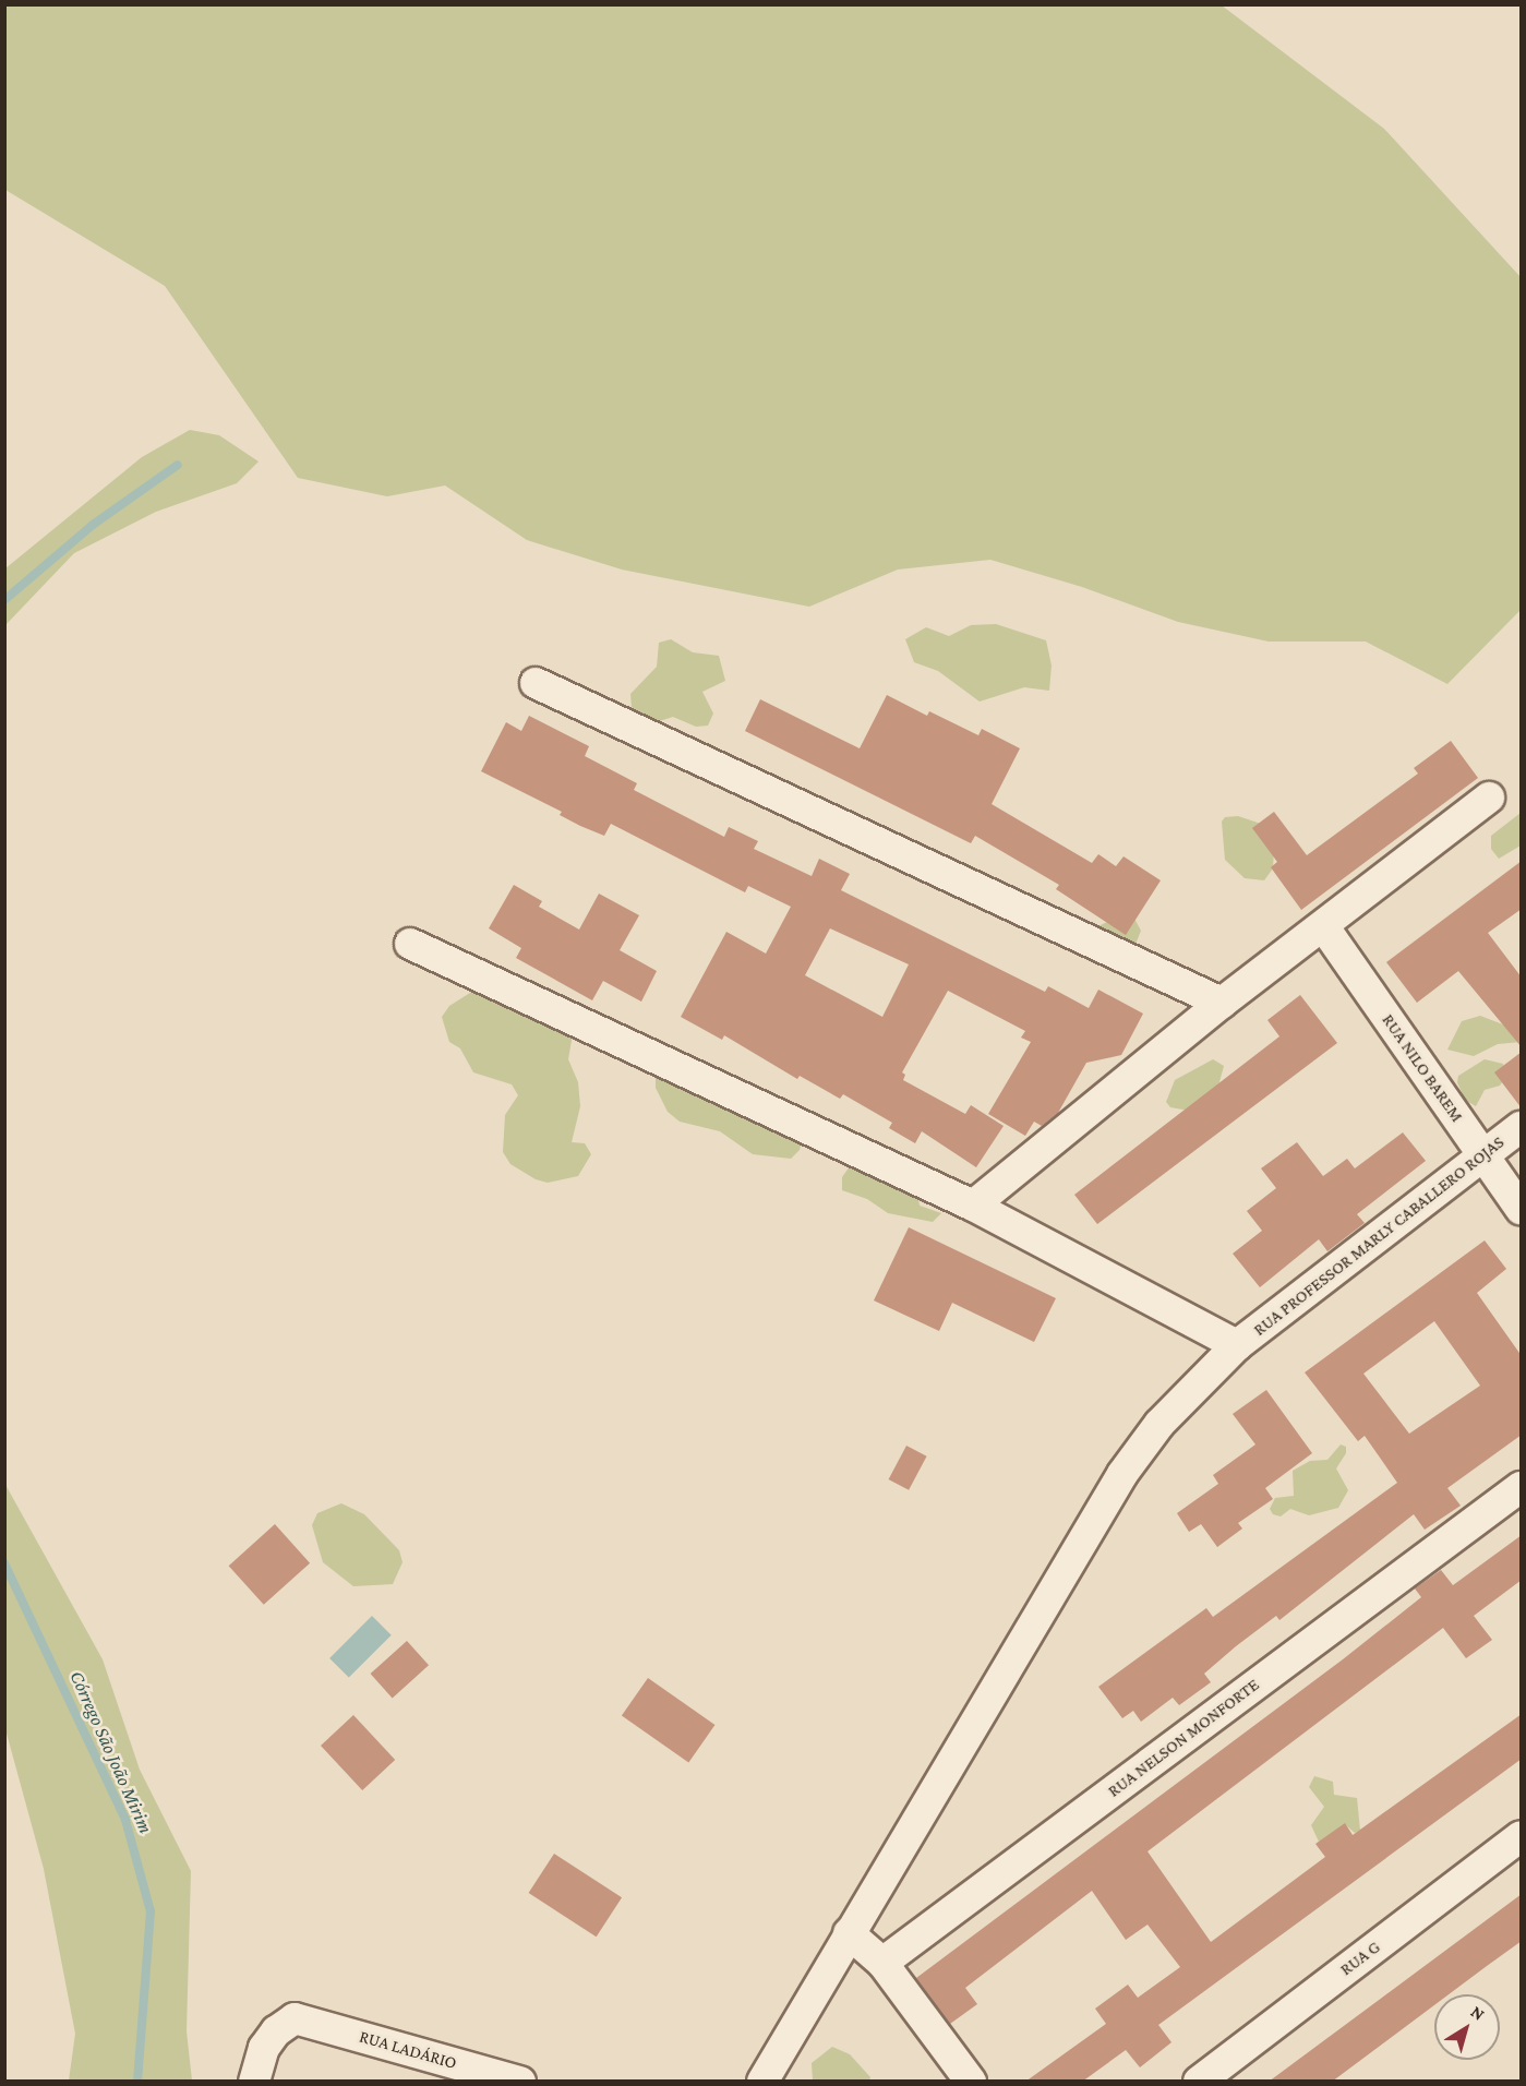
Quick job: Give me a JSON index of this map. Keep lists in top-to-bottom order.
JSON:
{
  "streets": {
    "street": [
      "RUA NILO BAREM",
      "RUA PROFESSOR MARLY CABALLERO ROJAS",
      "RUA NELSON MONFORTE",
      "RUA G",
      "RUA LADÁRIO"
    ]
  },
  "crossings": [
    ["RUA NILO BAREM", "RUA PROFESSOR MARLY CABALLERO ROJAS"]
  ],
  "water": ["Córrego São João Mirim"],
  "north": "top right"
}
